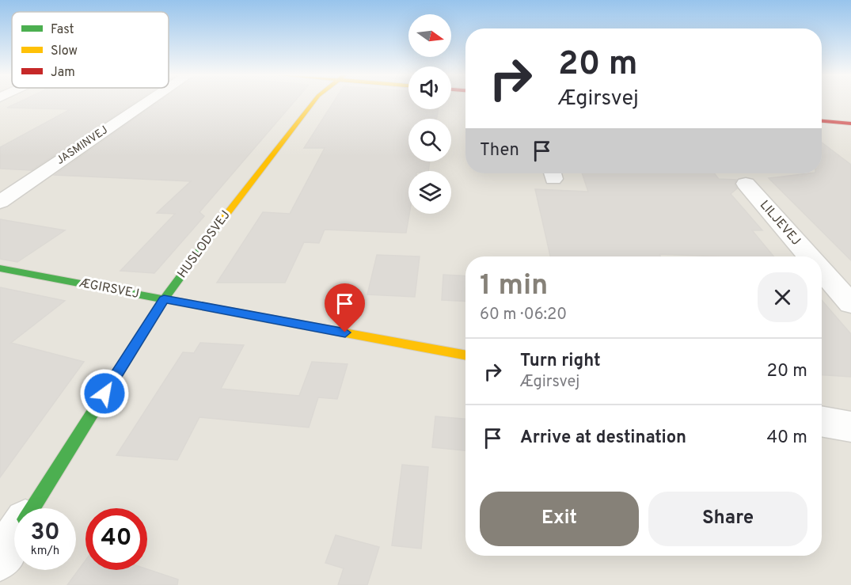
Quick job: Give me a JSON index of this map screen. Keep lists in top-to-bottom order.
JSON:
{
  "streets": {
    "street": [
      "JASMINVEJ",
      "LILJEVEJ",
      "HUSLODSVEJ",
      "ÆGIRSVEJ"
    ]
  },
  "crossings": [
    ["HUSLODSVEJ", "ÆGIRSVEJ"]
  ],
  "legend": ["Fast", "Slow", "Jam"],
  "north": "right",
  "page": {
    "turn": ["20 m", "Ægirsvej"],
    "then": "Then",
    "heading": ["1 min", "60 m · 06:20"],
    "list": [
      {
        "name": "Turn right",
        "note": "Ægirsvej",
        "value": "20 m"
      },
      {
        "name": "Arrive at destination",
        "value": "40 m"
      }
    ],
    "buttons": ["Exit", "Share"],
    "speed": "30 km/h",
    "limit": "40"
  }
}
